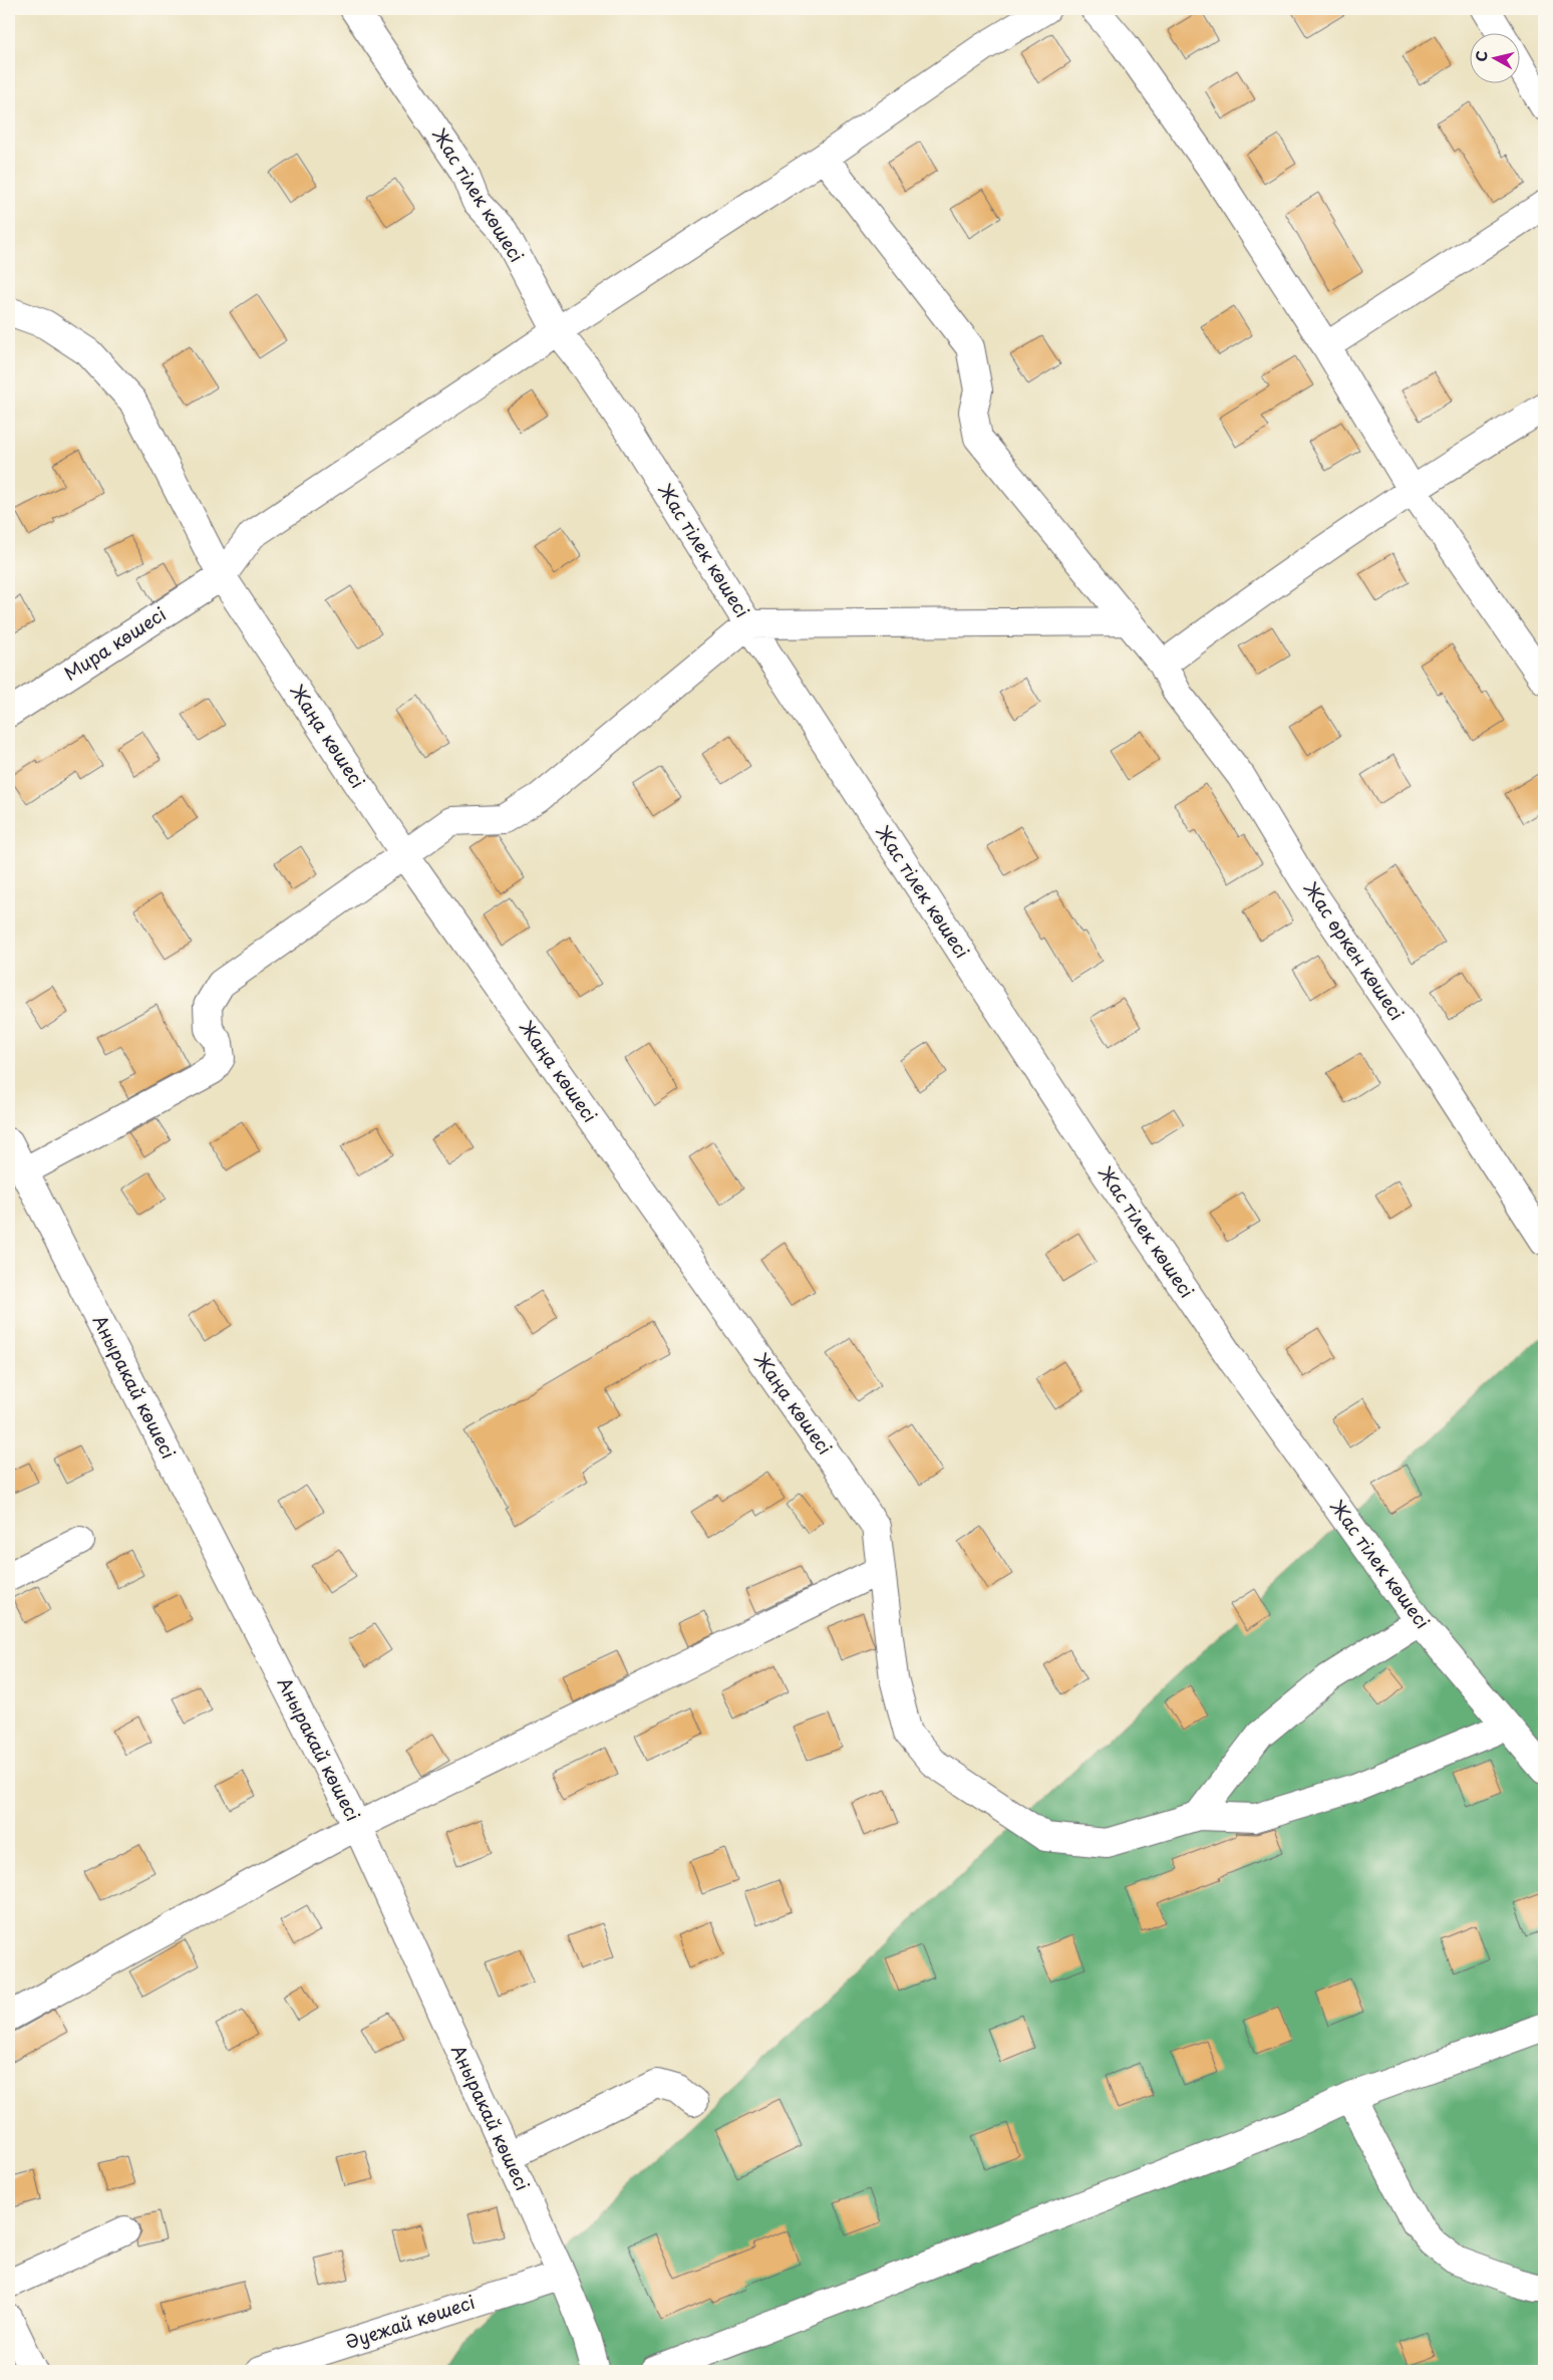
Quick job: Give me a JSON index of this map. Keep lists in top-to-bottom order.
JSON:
{
  "streets": {
    "street": [
      "Жас тілек көшесі",
      "Мира көшесі",
      "Жаңа көшесі",
      "Жас өркен көшесі",
      "Аныракай көшесі",
      "Әуежай көшесі"
    ]
  },
  "crossings": [
    ["Жас тілек көшесі", "Жаңа көшесі"],
    ["Мира көшесі", "Жаңа көшесі"],
    ["Аныракай көшесі", "Әуежай көшесі"]
  ],
  "north": "left"
}
